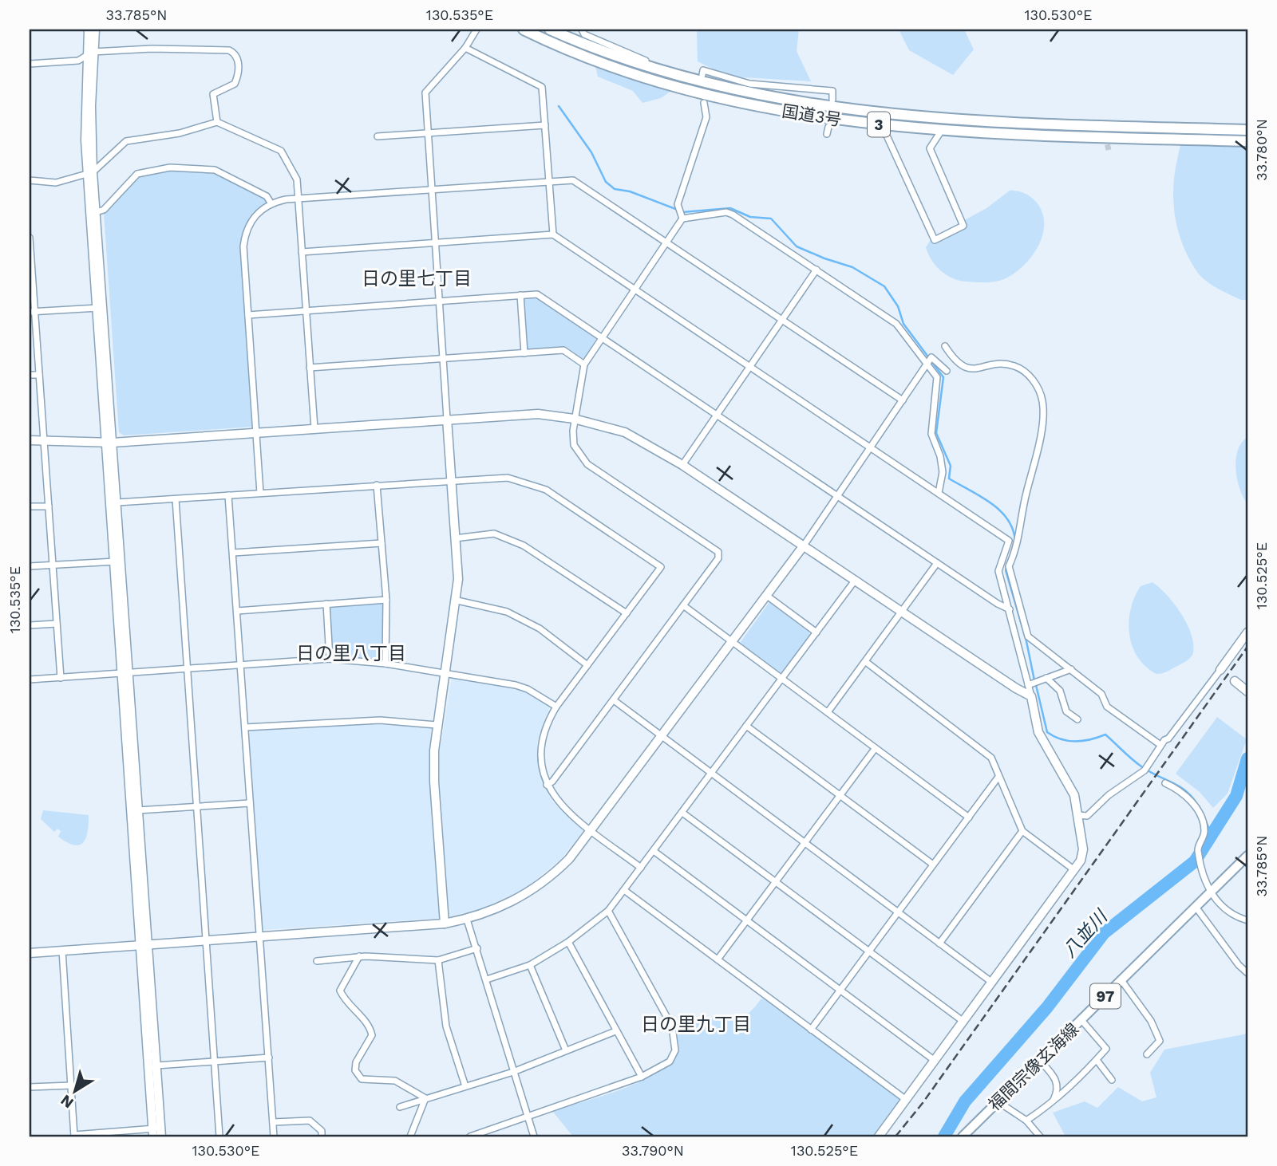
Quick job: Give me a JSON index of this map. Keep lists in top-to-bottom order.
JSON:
{
  "streets": {
    "highway": ["国道3号", "3"],
    "main road": ["97", "福間宗像玄海線"]
  },
  "districts": ["日の里七丁目", "日の里八丁目", "日の里九丁目"],
  "water": ["八並川"],
  "north": "bottom left",
  "coordinates": [
    "33.785°N",
    "130.535°E",
    "130.530°E",
    "33.780°N",
    "130.525°E",
    "33.790°N"
  ]
}
